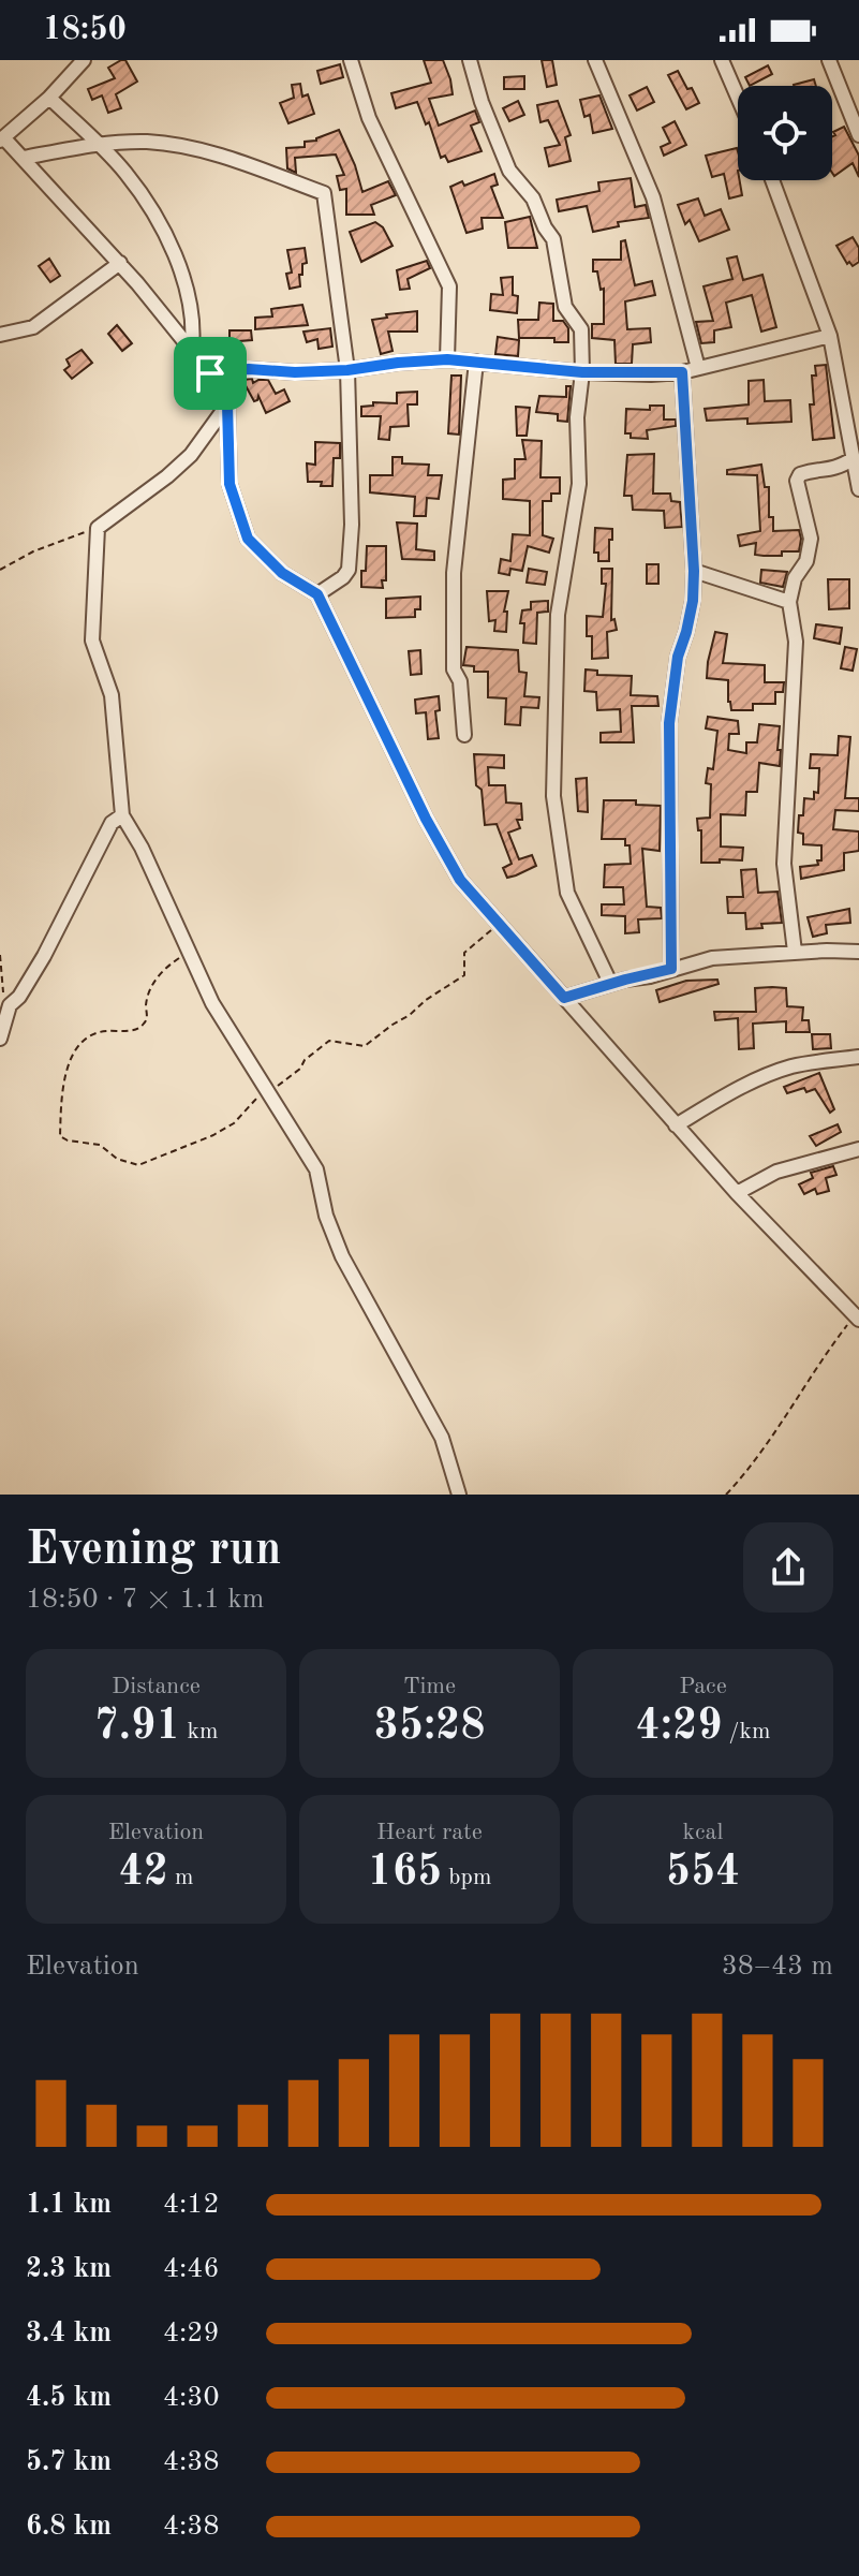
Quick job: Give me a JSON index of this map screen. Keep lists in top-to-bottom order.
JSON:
{
  "page": {
    "status": "18:50",
    "heading": ["Evening run", "18:50 · 7 × 1.1 km"],
    "stats": [
      ["Distance", "7.91 km"],
      ["Time", "35:28"],
      ["Pace", "4:29 /km"],
      ["Elevation", "42 m"],
      ["Heart rate", "165 bpm"],
      ["kcal", "554"]
    ],
    "chart": ["Elevation", "38–43 m"],
    "list": [
      {
        "name": "1.1 km",
        "note": "4:12"
      },
      {
        "name": "2.3 km",
        "note": "4:46"
      },
      {
        "name": "3.4 km",
        "note": "4:29"
      },
      {
        "name": "4.5 km",
        "note": "4:30"
      },
      {
        "name": "5.7 km",
        "note": "4:38"
      },
      {
        "name": "6.8 km",
        "note": "4:38"
      }
    ]
  }
}
